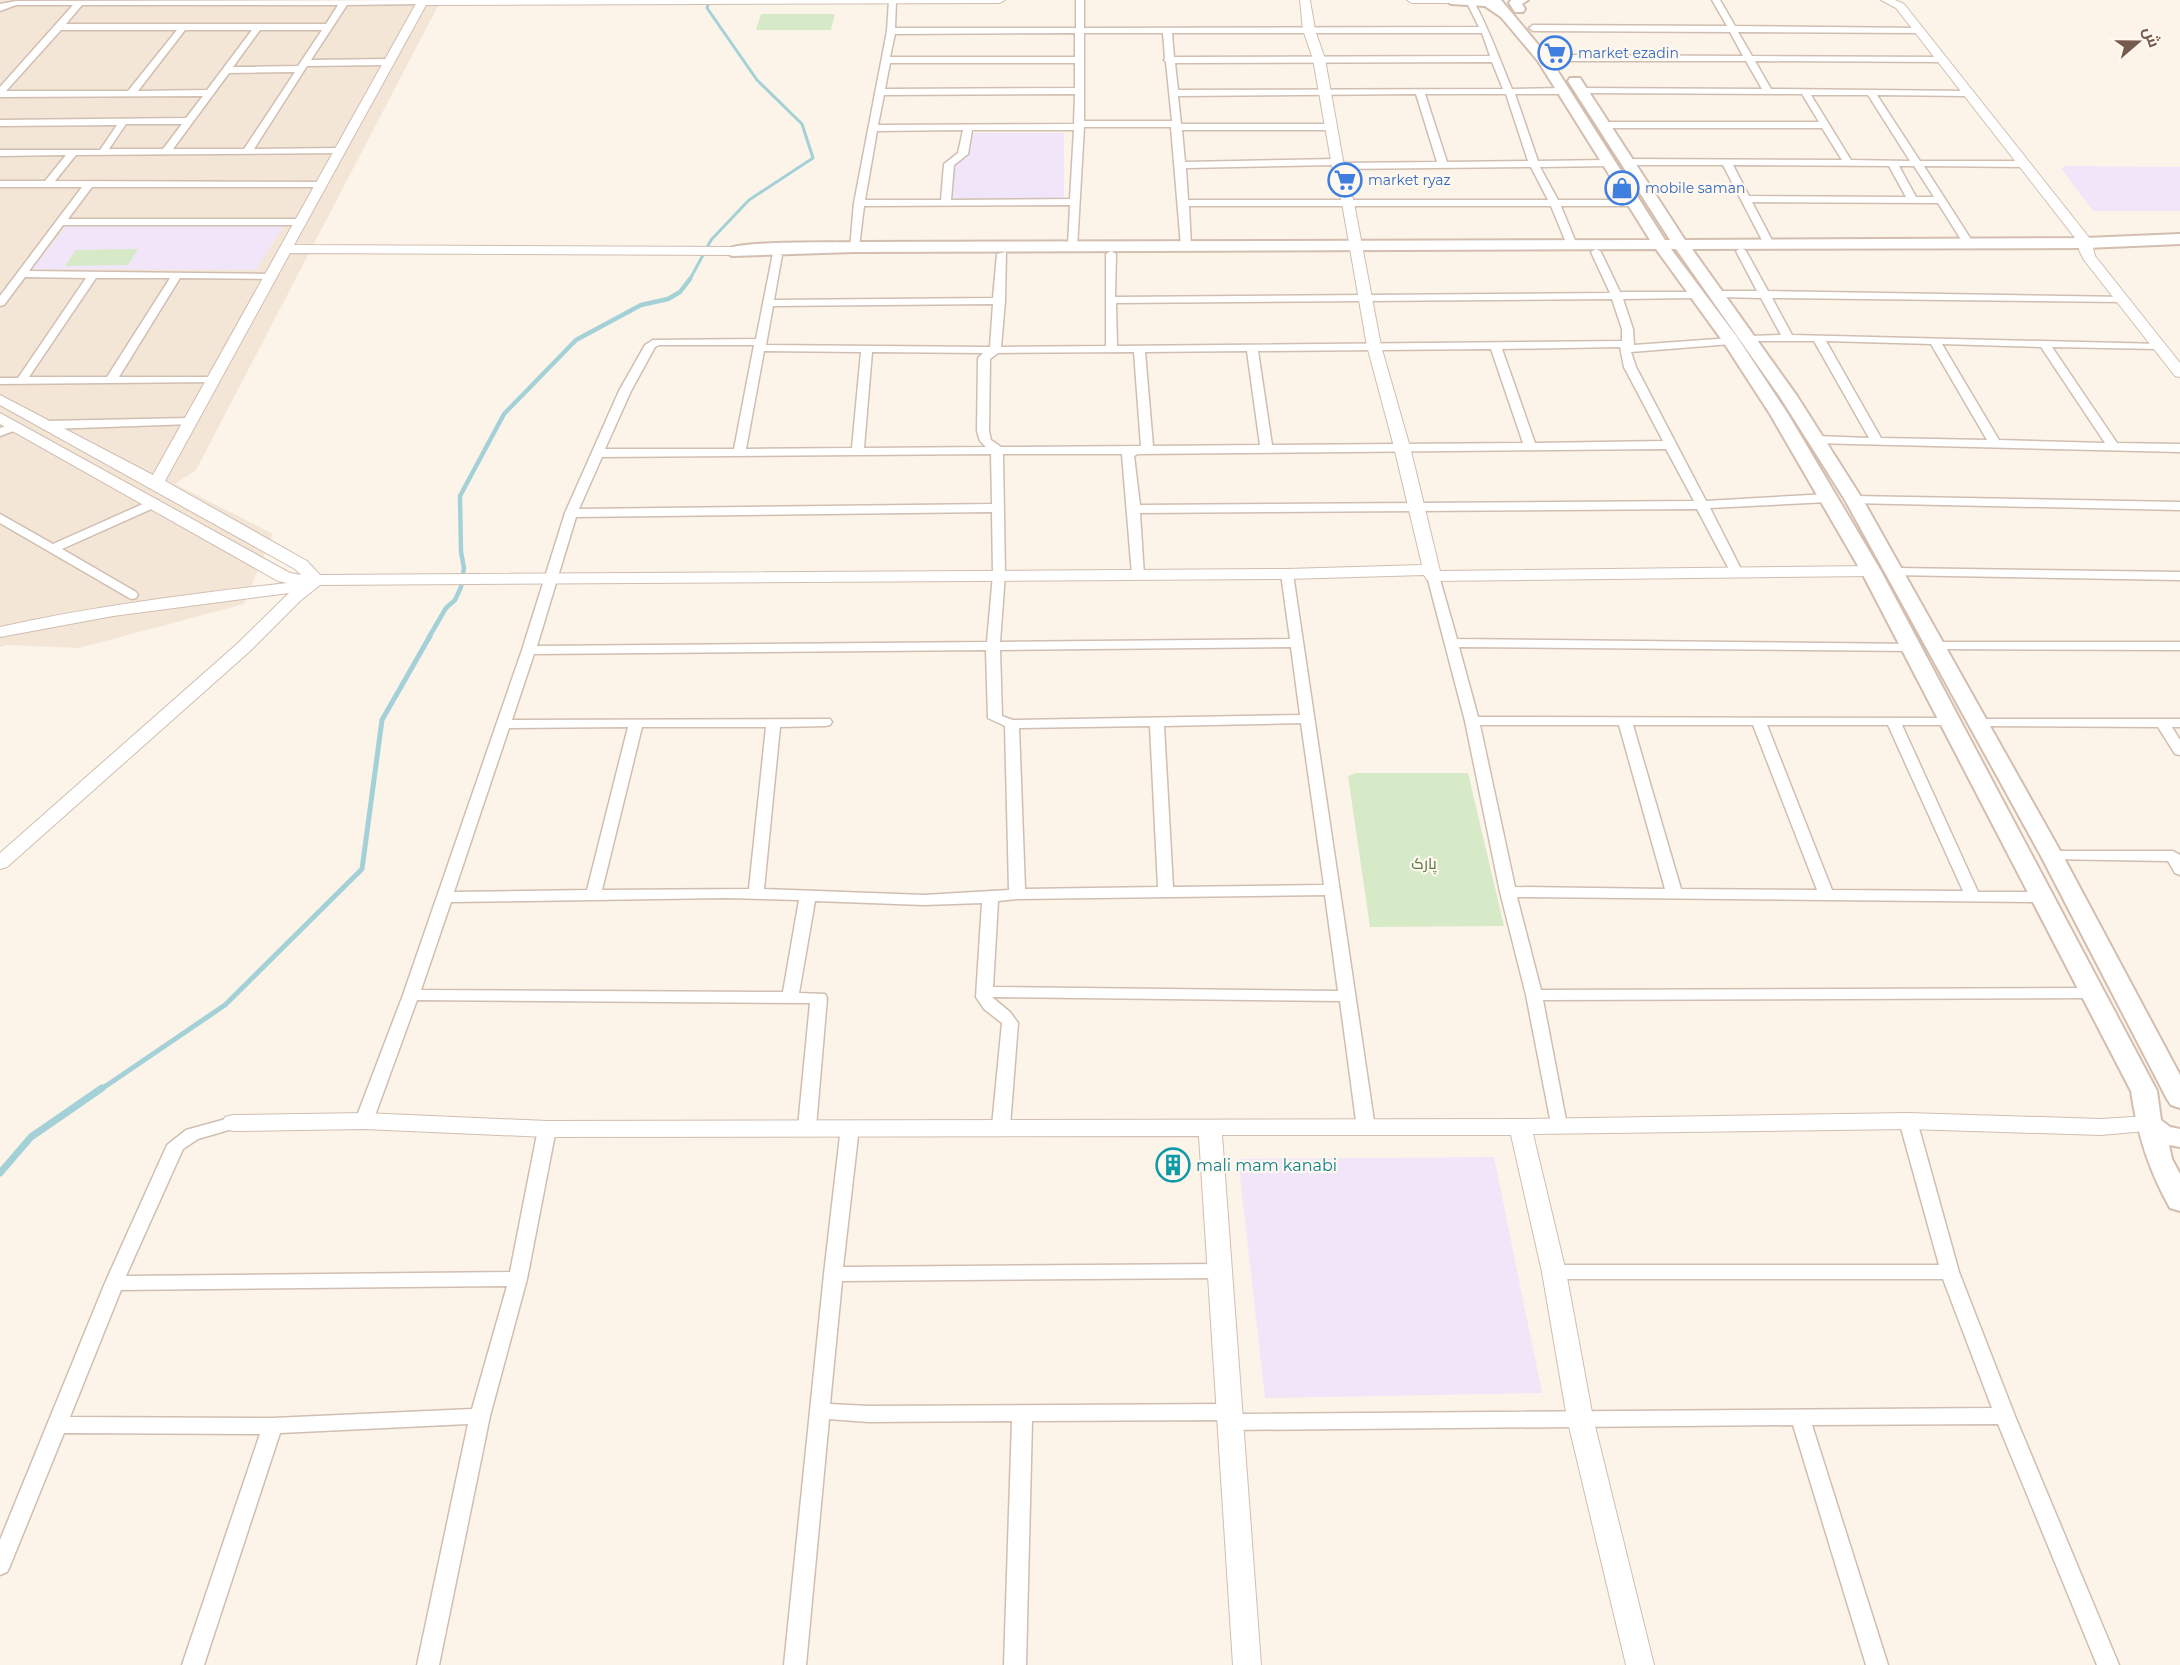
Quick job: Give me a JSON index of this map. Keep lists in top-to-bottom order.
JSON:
{
  "parks": ["پارک"],
  "places": {
    "supermarket": ["market ezadin", "market ryaz"],
    "shop": ["mobile saman"],
    "building": ["mali mam kanabi"]
  },
  "north": "right"
}
